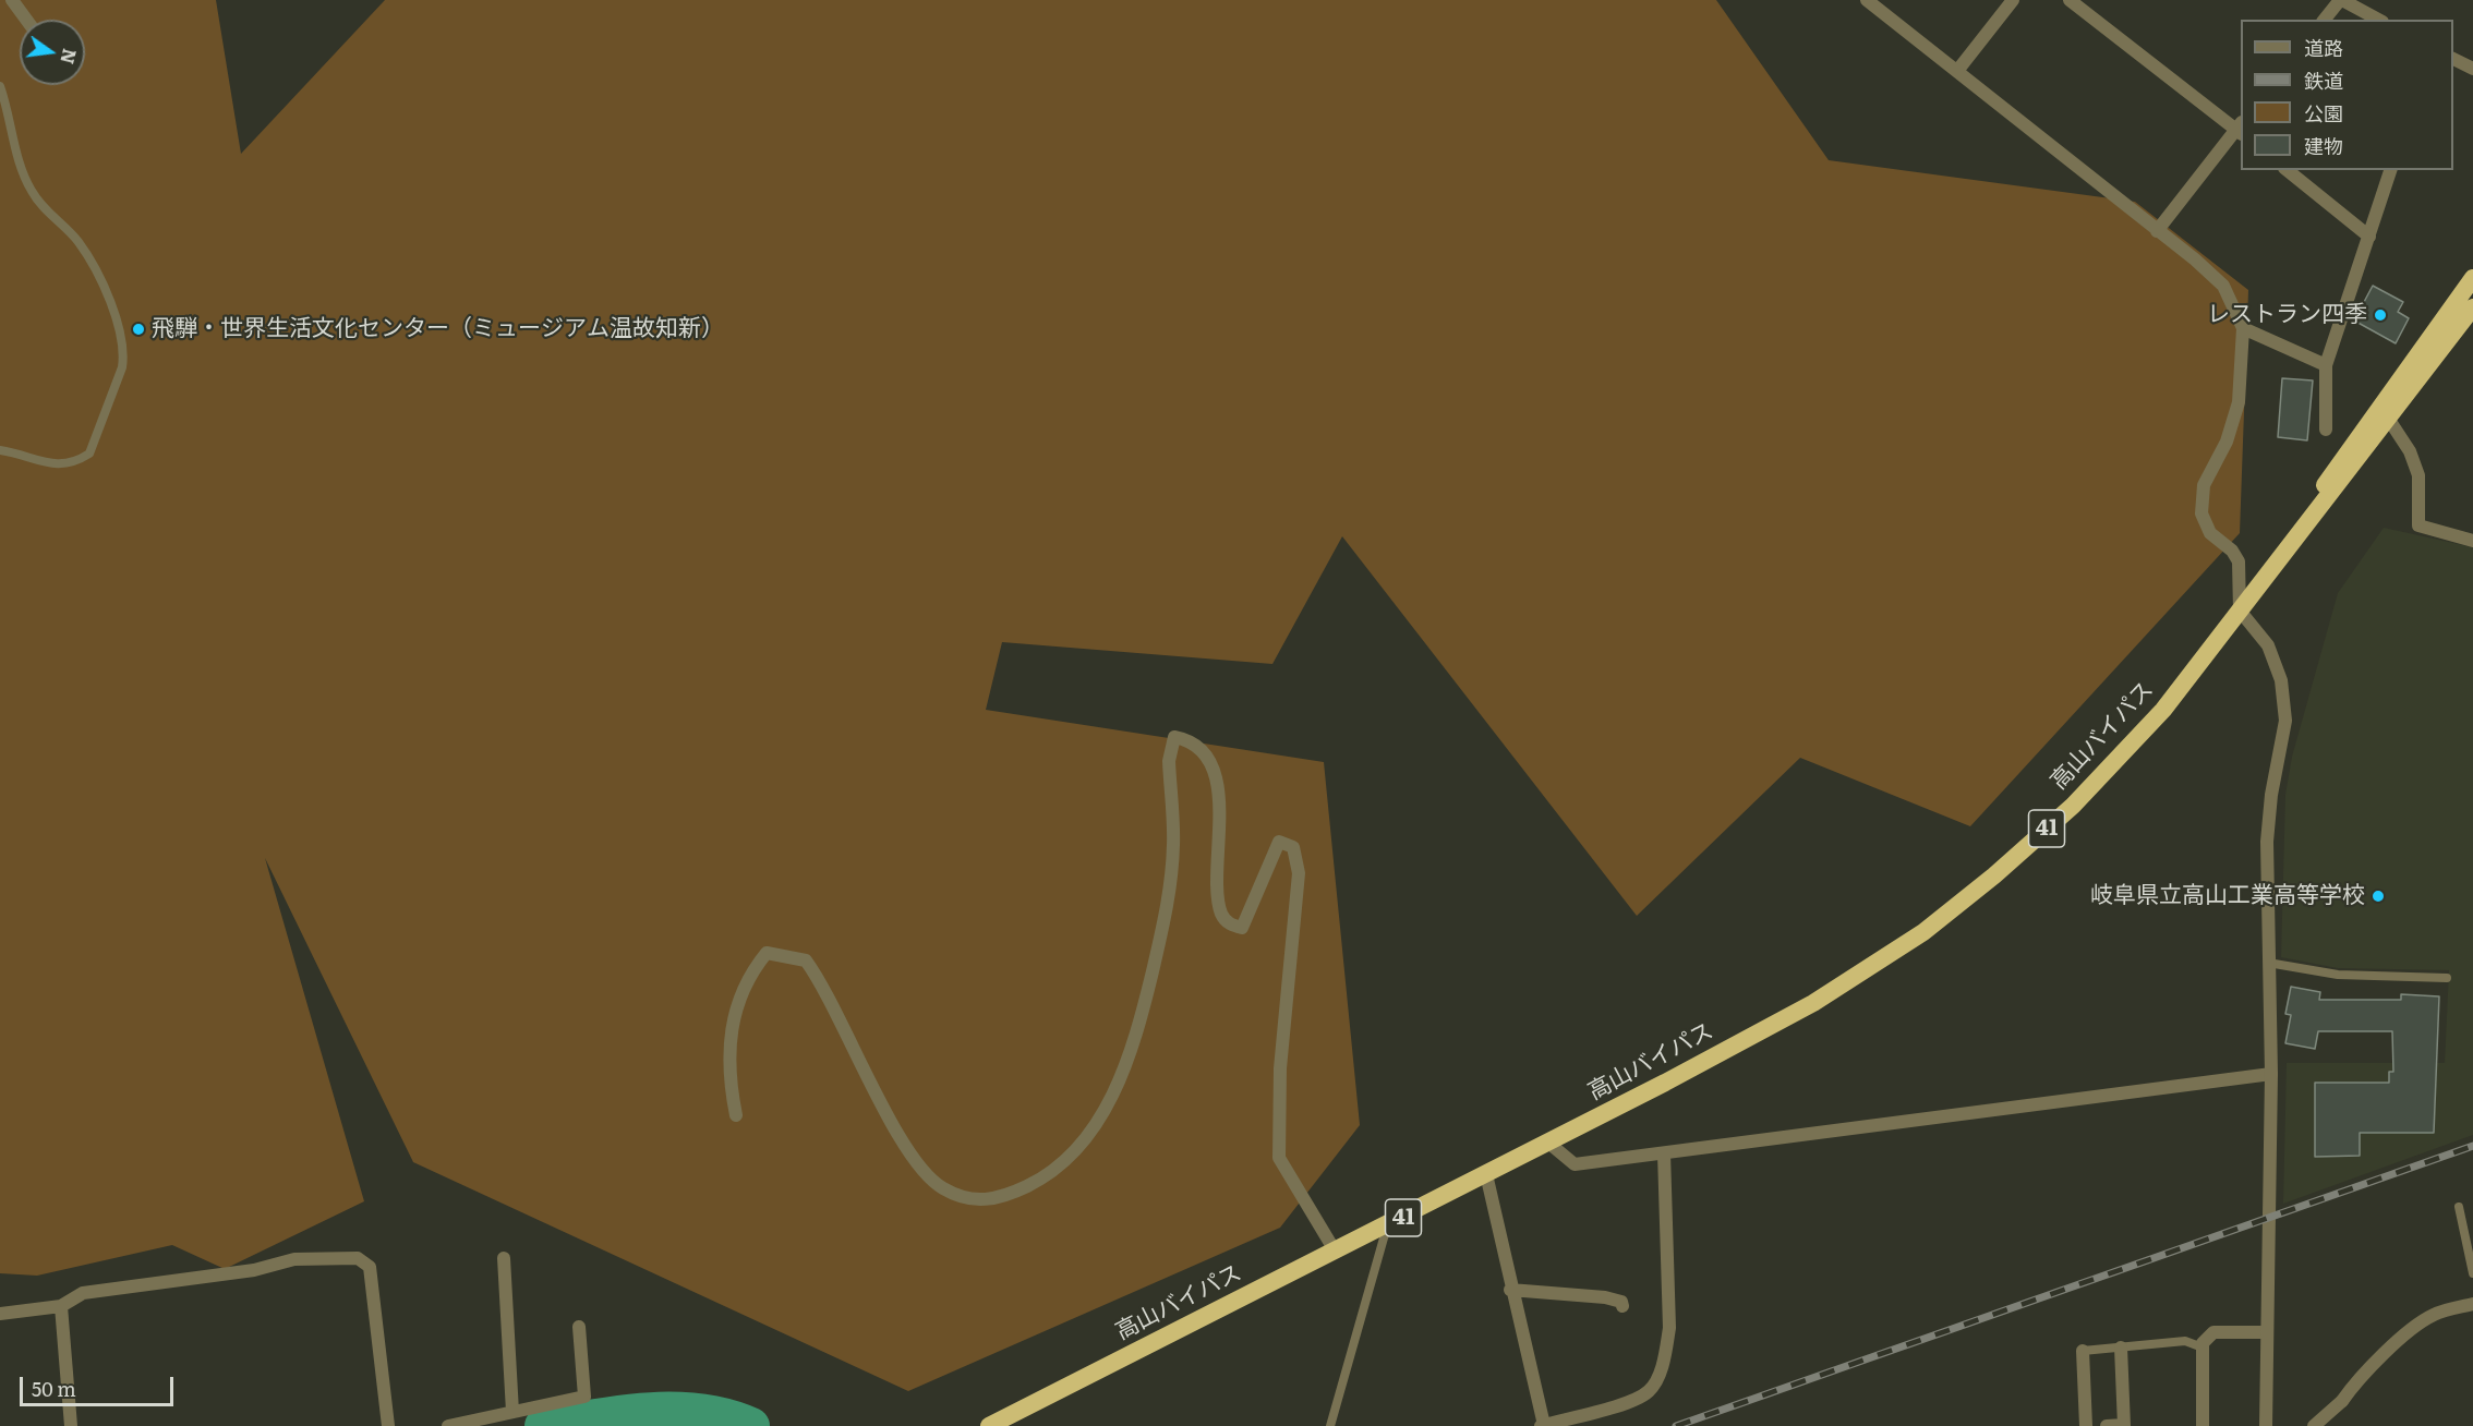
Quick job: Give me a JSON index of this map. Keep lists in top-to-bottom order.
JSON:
{
  "streets": {
    "highway": ["高山バイパス", "41"]
  },
  "places": ["レストラン四季", "飛騨・世界生活文化センター（ミュージアム温故知新）", "岐阜県立高山工業高等学校"],
  "legend": [
    "道路",
    "鉄道",
    "公園",
    "建物"
  ],
  "scale_bar": "50 m",
  "north": "right"
}
